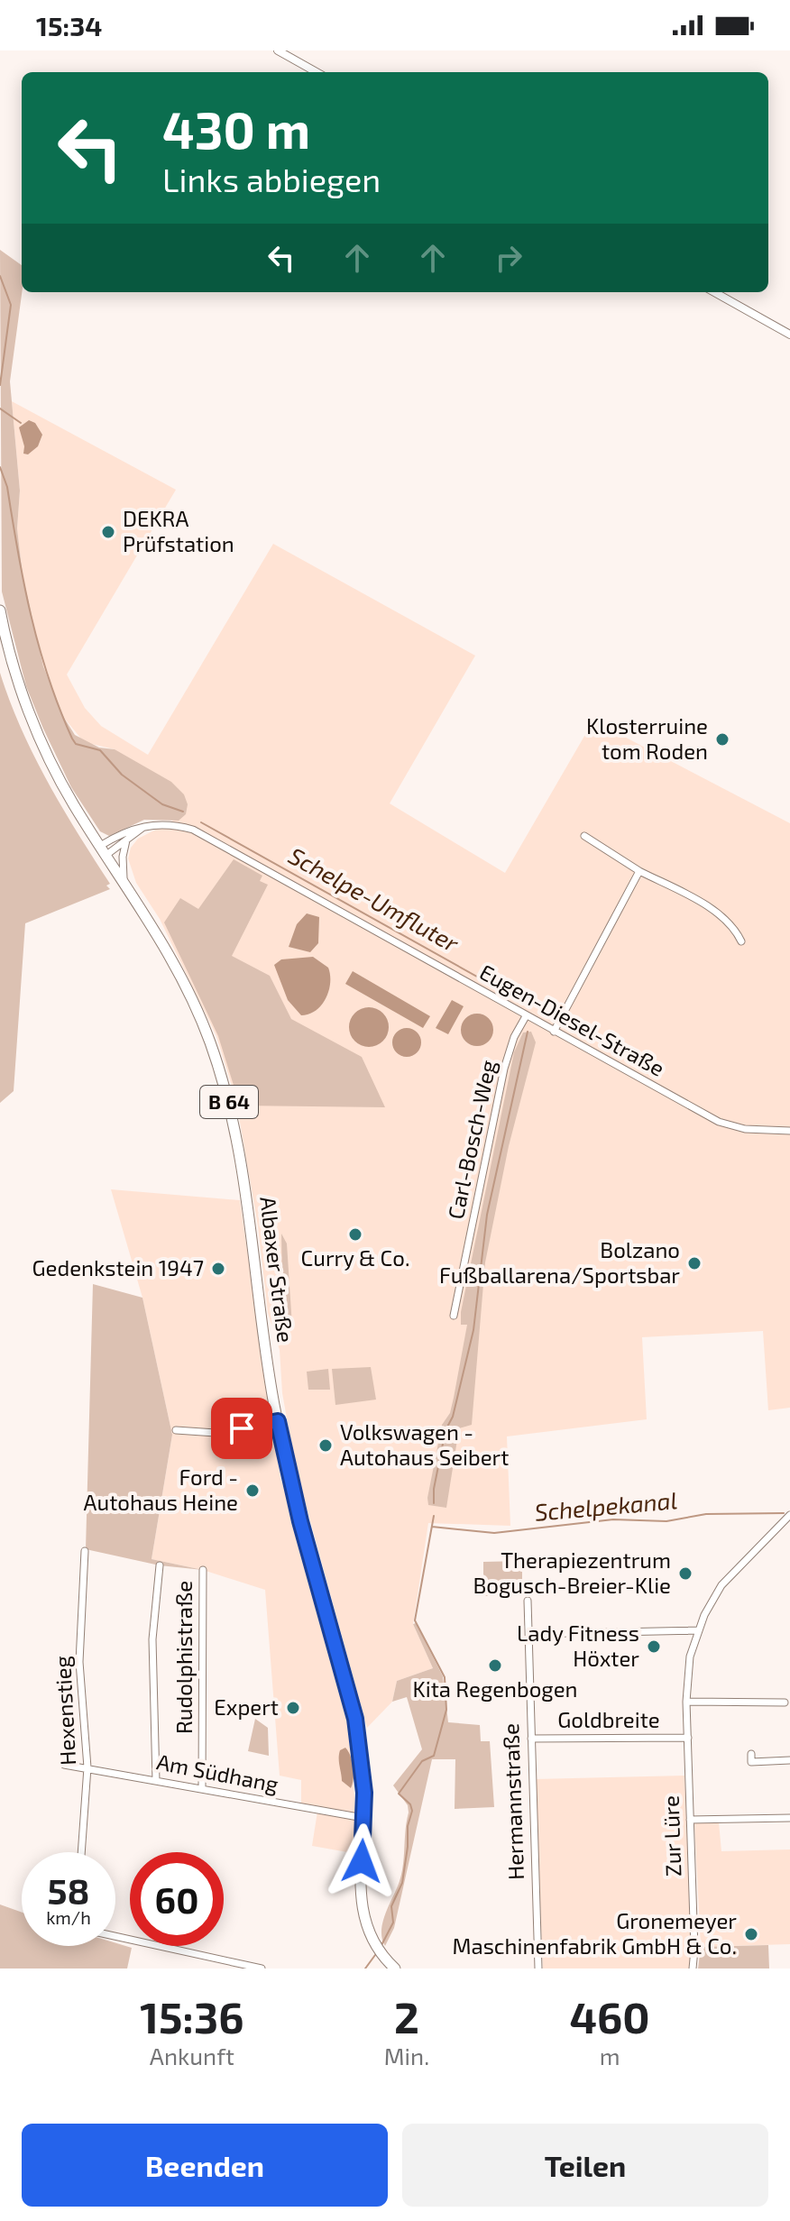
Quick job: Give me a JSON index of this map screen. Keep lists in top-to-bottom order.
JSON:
{
  "streets": {
    "main road": ["B 64", "Albaxer Straße"],
    "street": [
      "Eugen-Diesel-Straße",
      "Carl-Bosch-Weg",
      "Rudolphistraße",
      "Hexenstieg",
      "Goldbreite",
      "Am Südhang",
      "Hermannstraße",
      "Zur Lüre"
    ]
  },
  "crossings": [
    ["Eugen-Diesel-Straße", "Carl-Bosch-Weg"],
    ["Eugen-Diesel-Straße", "Albaxer Straße"],
    ["Albaxer Straße", "Am Südhang"],
    ["Rudolphistraße", "Am Südhang"],
    ["Hexenstieg", "Am Südhang"],
    ["Goldbreite", "Hermannstraße"],
    ["Goldbreite", "Zur Lüre"]
  ],
  "water": ["Schelpe-Umfluter", "Schelpekanal"],
  "places": [
    "DEKRA Prüfstation",
    "Klosterruine tom Roden",
    "Curry & Co.",
    "Bolzano Fußballarena/Sportsbar",
    "Gedenkstein 1947",
    "Volkswagen - Autohaus Seibert",
    "Ford - Autohaus Heine",
    "Therapiezentrum Bogusch-Breier-Klie",
    "Lady Fitness Höxter",
    "Kita Regenbogen",
    "Expert",
    "Gronemeyer Maschinenfabrik GmbH & Co."
  ],
  "page": {
    "status": "15:34",
    "turn": ["430 m", "Links abbiegen"],
    "speed": "58 km/h",
    "limit": "60",
    "eta": [
      "15:36",
      "Ankunft",
      "2",
      "Min.",
      "460",
      "m"
    ],
    "buttons": ["Beenden", "Teilen"]
  }
}
